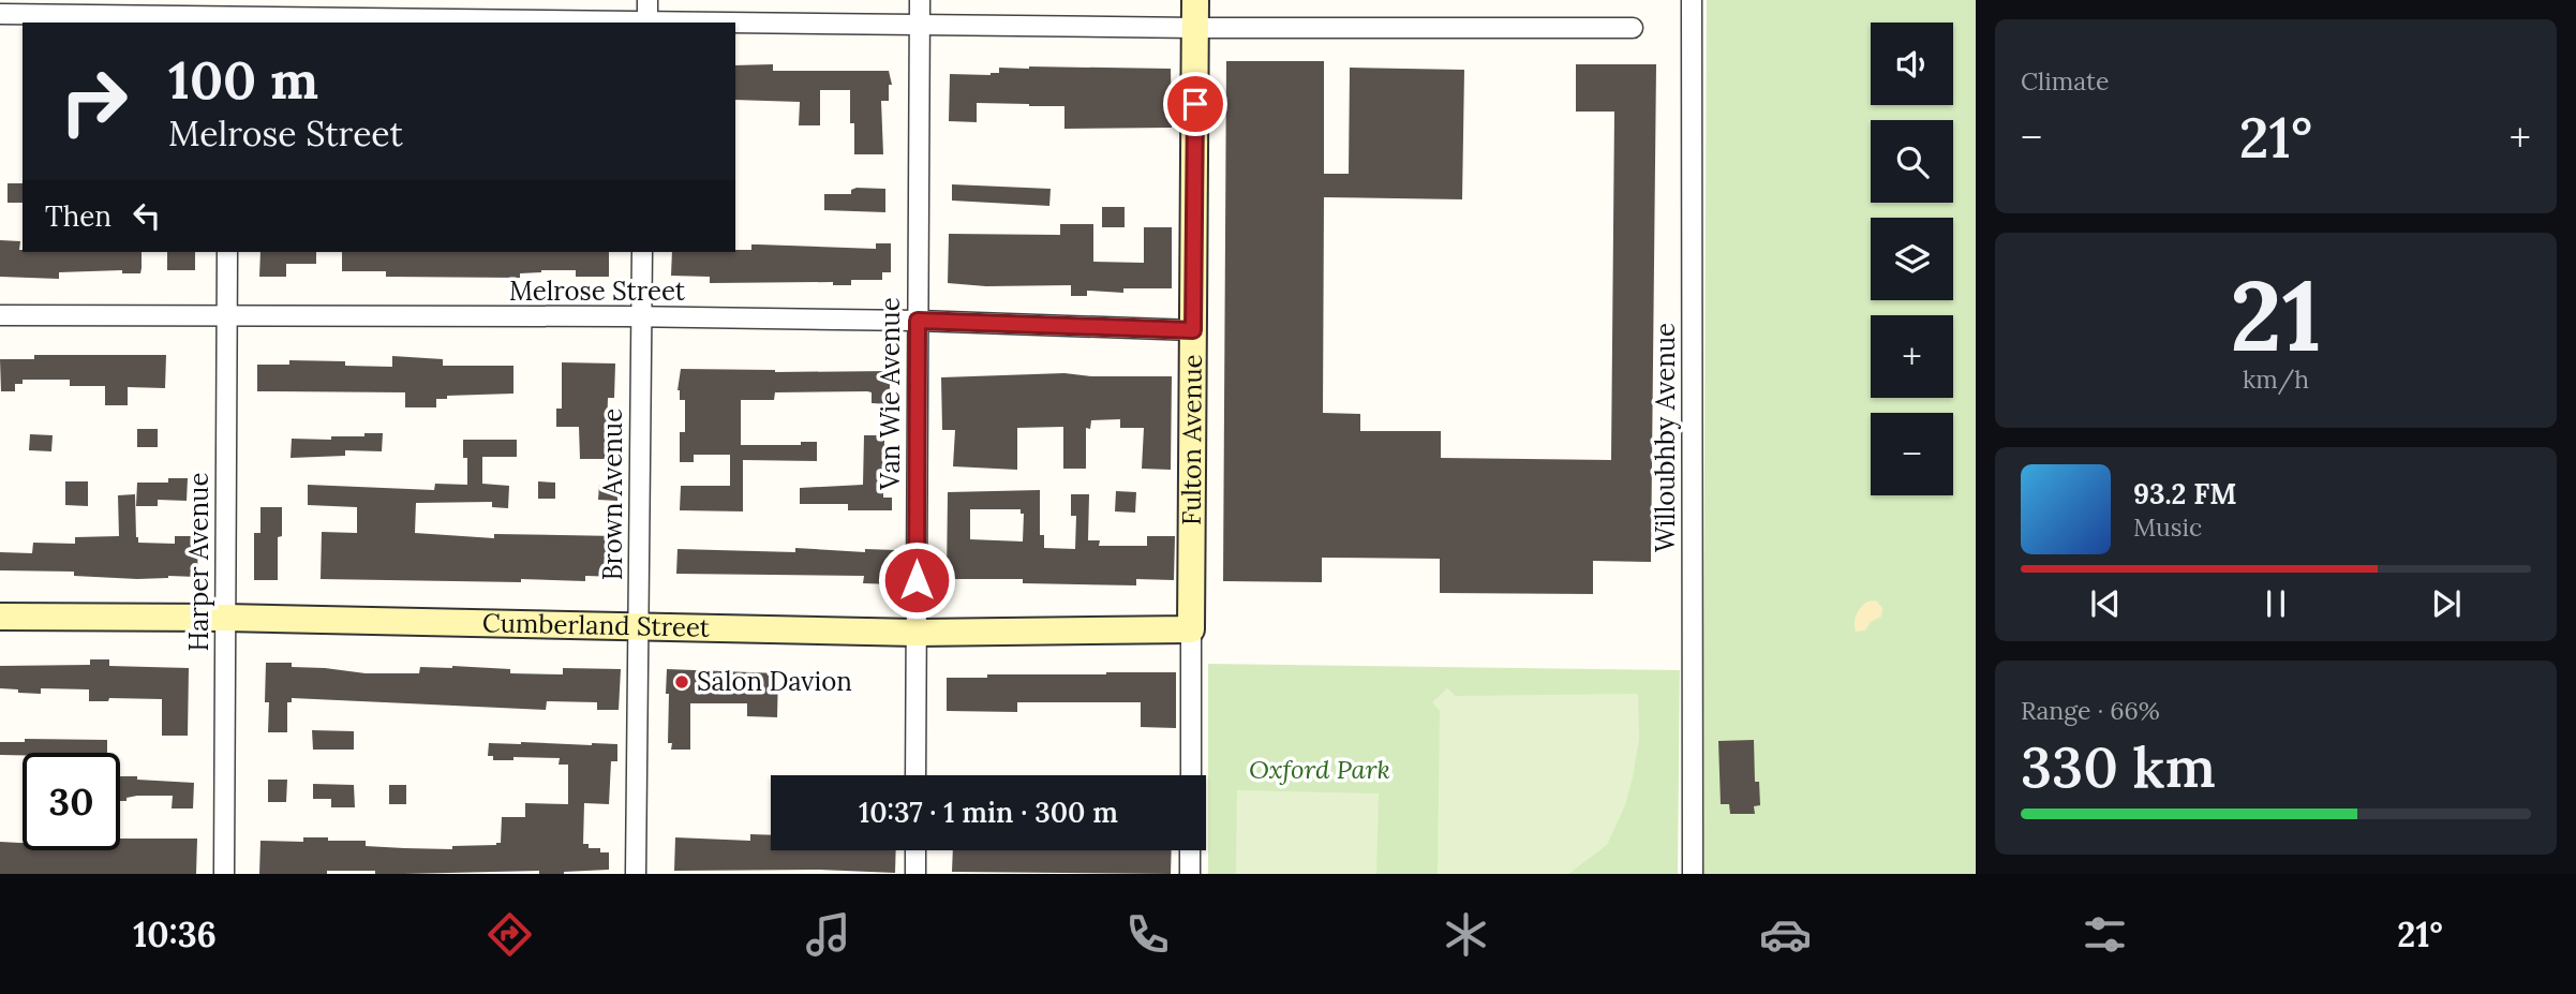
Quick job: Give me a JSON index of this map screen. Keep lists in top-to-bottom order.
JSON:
{
  "streets": {
    "street": [
      "Melrose Street",
      "Van Wie Avenue",
      "Willoubhby Avenue",
      "Fulton Avenue",
      "Brown Avenue",
      "Harper Avenue",
      "Cumberland Street"
    ]
  },
  "crossings": [
    ["Melrose Street", "Van Wie Avenue"],
    ["Melrose Street", "Fulton Avenue"],
    ["Melrose Street", "Brown Avenue"],
    ["Melrose Street", "Harper Avenue"],
    ["Van Wie Avenue", "Cumberland Street"],
    ["Fulton Avenue", "Cumberland Street"],
    ["Brown Avenue", "Cumberland Street"],
    ["Harper Avenue", "Cumberland Street"]
  ],
  "parks": ["Oxford Park"],
  "places": ["Salon Davion"],
  "page": {
    "tile": [
      "Climate",
      ["21", "km/h"],
      ["Range · 66%", "330 km"]
    ],
    "map_buttons": ["+", "−"],
    "turn": ["100 m", "Melrose Street"],
    "heat": ["−", "21°", "+"],
    "then": "Then",
    "song": ["93.2 FM", "Music"],
    "limit": "30",
    "trip": "10:37 · 1 min · 300 m",
    "tabs": ["10:36", "21°"]
  }
}
